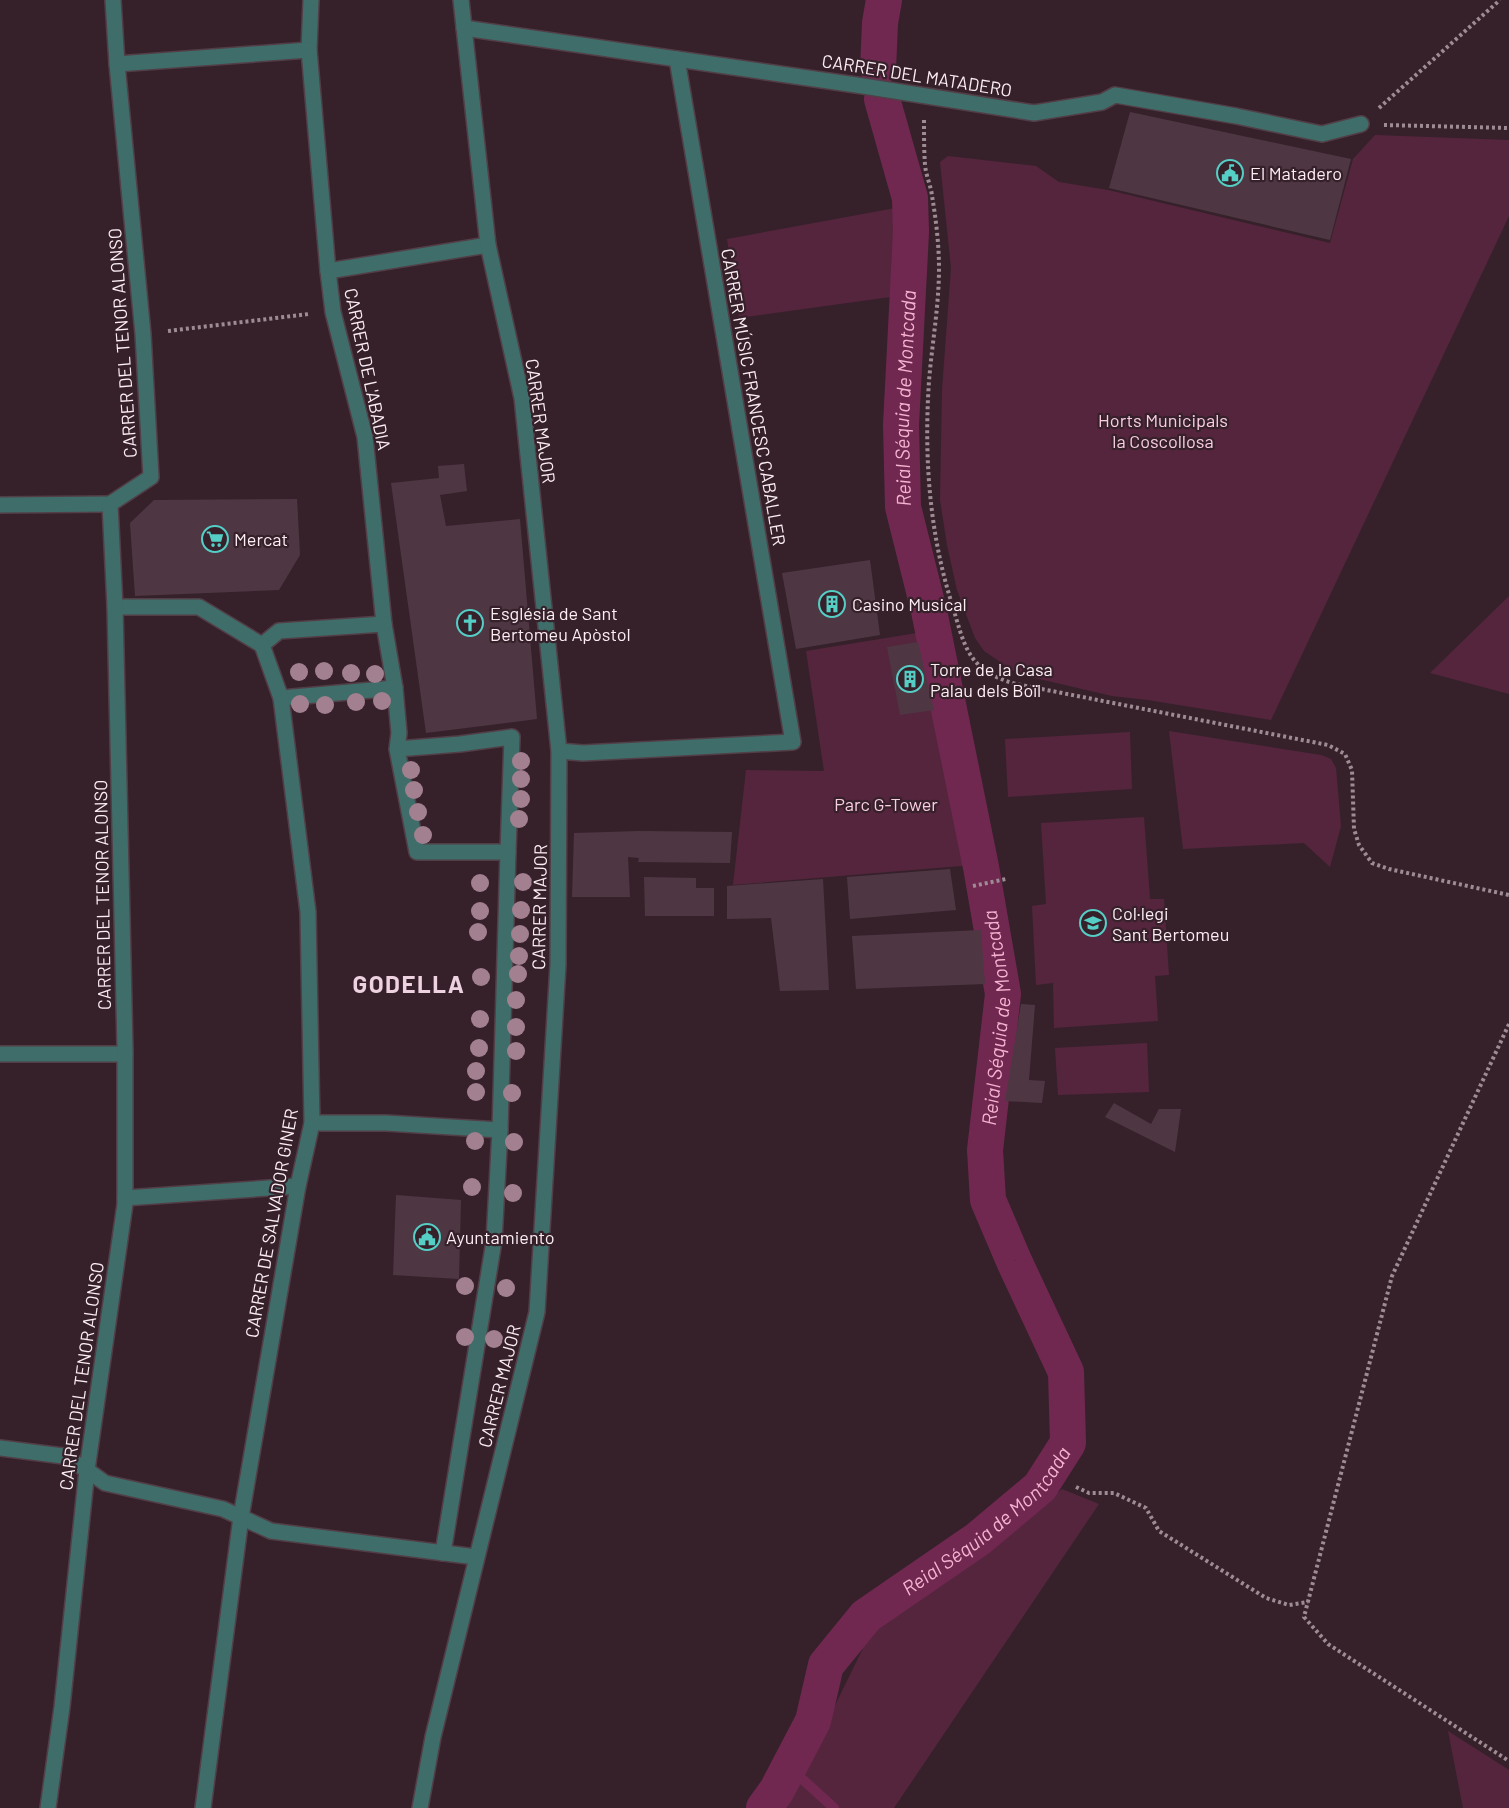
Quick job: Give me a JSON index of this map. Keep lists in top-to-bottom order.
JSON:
{
  "streets": {
    "street": [
      "CARRER DEL MATADERO",
      "CARRER DEL TENOR ALONSO",
      "CARRER DE L'ABADIA",
      "CARRER MÚSIC FRANCESC CABALLER",
      "CARRER MAJOR",
      "CARRER DE SALVADOR GINER"
    ]
  },
  "crossings": [
    ["CARRER DEL MATADERO", "CARRER MÚSIC FRANCESC CABALLER"],
    ["CARRER DEL MATADERO", "CARRER MAJOR"],
    ["CARRER MÚSIC FRANCESC CABALLER", "CARRER MAJOR"]
  ],
  "districts": ["GODELLA"],
  "water": ["Reial Séquia de Montcada"],
  "parks": ["Horts Municipals la Coscollosa", "Parc G-Tower"],
  "places": {
    "public building": ["El Matadero", "Ayuntamiento"],
    "supermarket": ["Mercat"],
    "building": ["Casino Musical", "Torre de la Casa Palau dels Boïl"],
    "church": ["Església de Sant Bertomeu Apòstol"],
    "school or university": ["Col·legi Sant Bertomeu"]
  }
}
